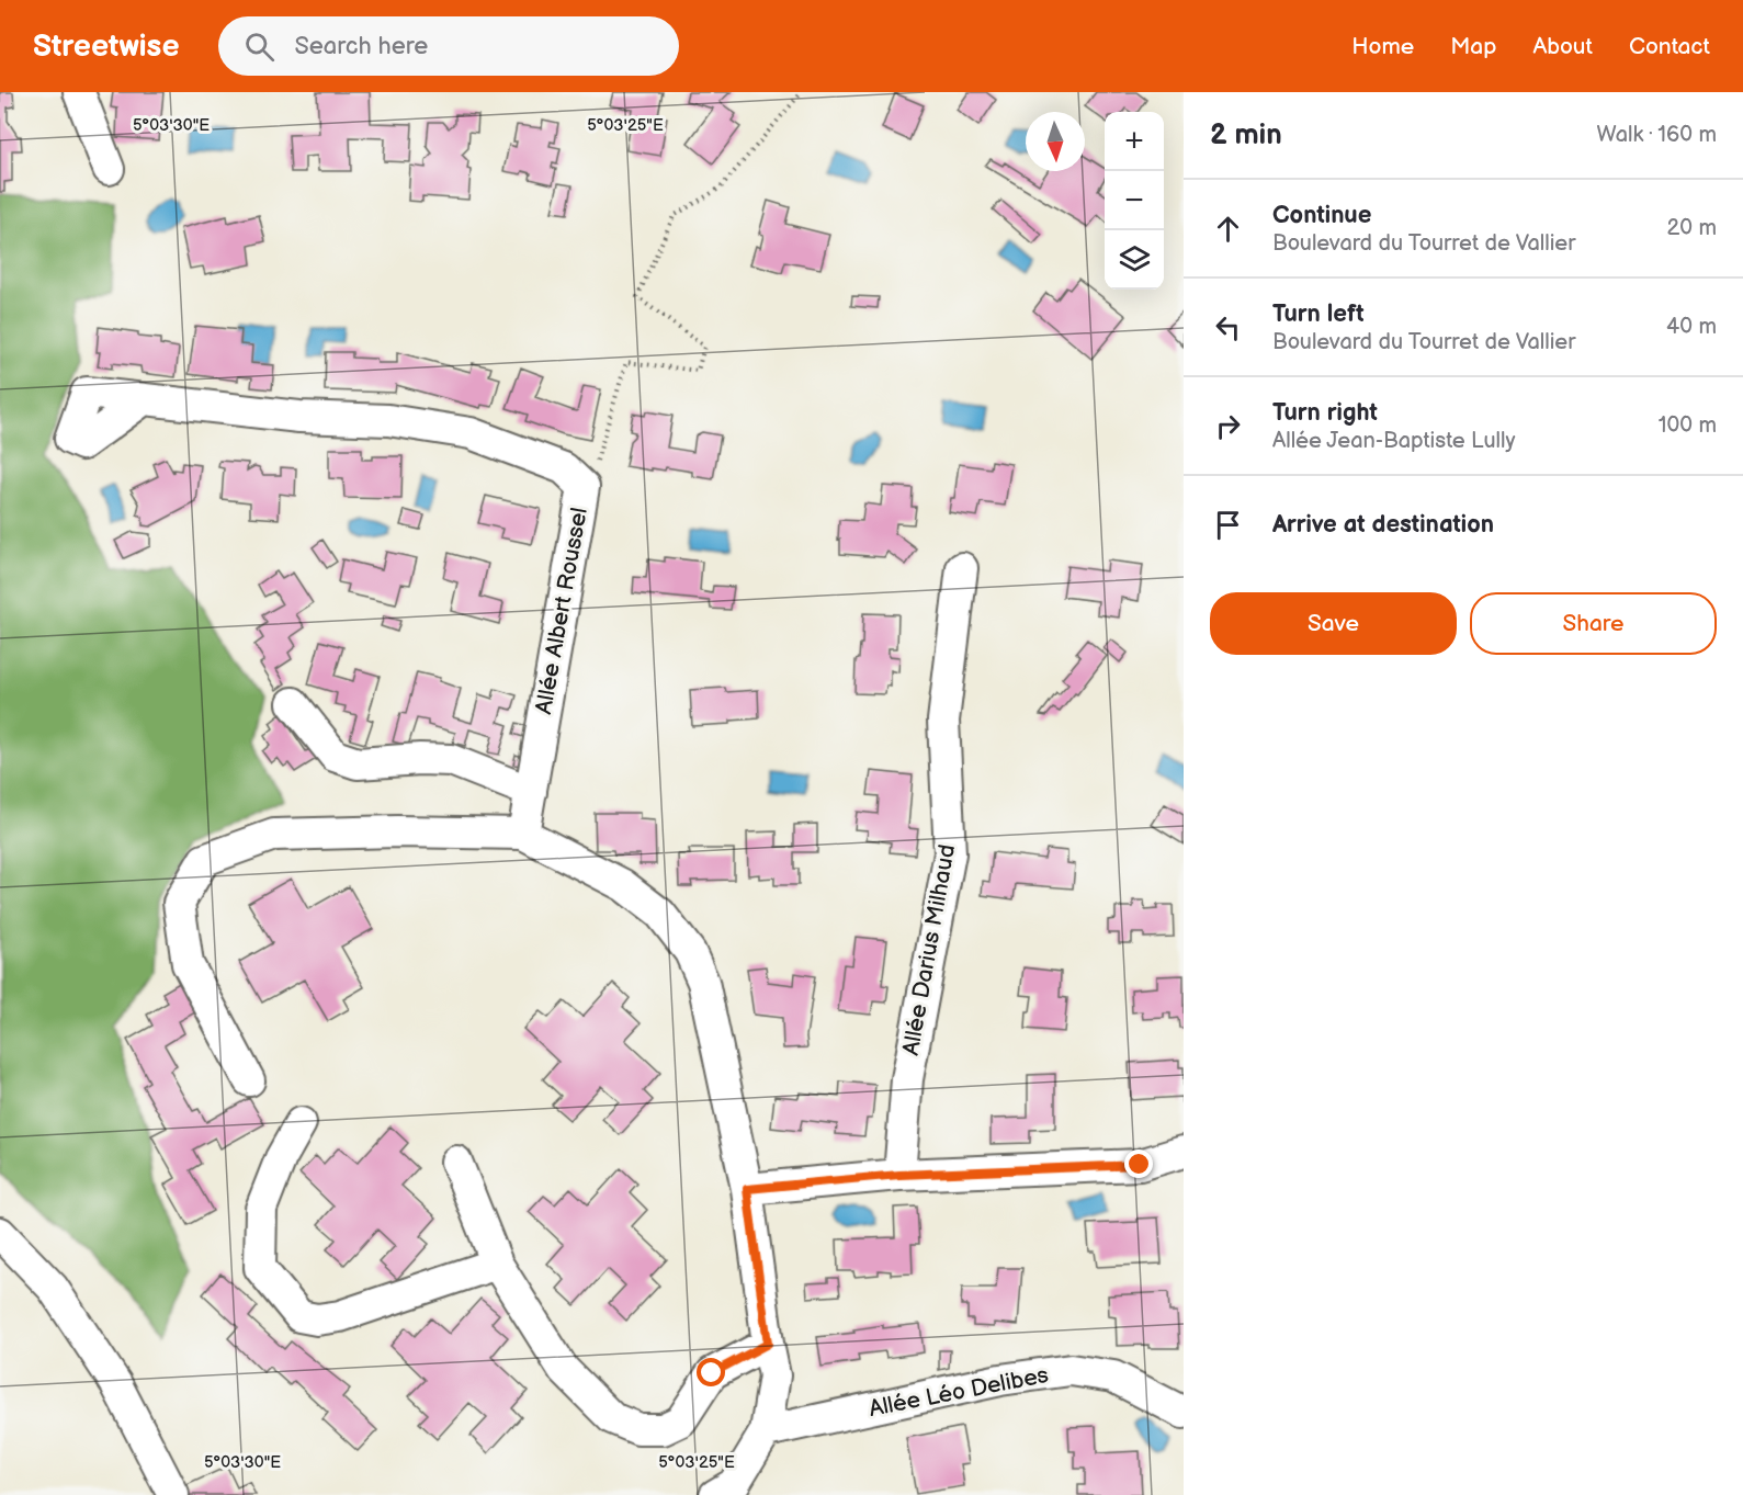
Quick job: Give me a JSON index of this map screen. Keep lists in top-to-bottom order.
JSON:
{
  "streets": {
    "street": ["Allée Albert Roussel", "Allée Darius Milhaud", "Allée Léo Delibes"]
  },
  "north": "bottom",
  "page": {
    "header": "Streetwise",
    "search": "Search here",
    "nav": [
      "Home",
      "Map",
      "About",
      "Contact"
    ],
    "heading": ["2 min", "Walk · 160 m"],
    "map_buttons": ["+", "−"],
    "list": [
      ["Continue", "Boulevard du Tourret de Vallier", "20 m"],
      ["Turn left", "Boulevard du Tourret de Vallier", "40 m"],
      ["Turn right", "Allée Jean-Baptiste Lully", "100 m"],
      "Arrive at destination"
    ],
    "buttons": ["Save", "Share"]
  },
  "coordinates": ["5°03'30\"E", "5°03'25\"E"]
}
